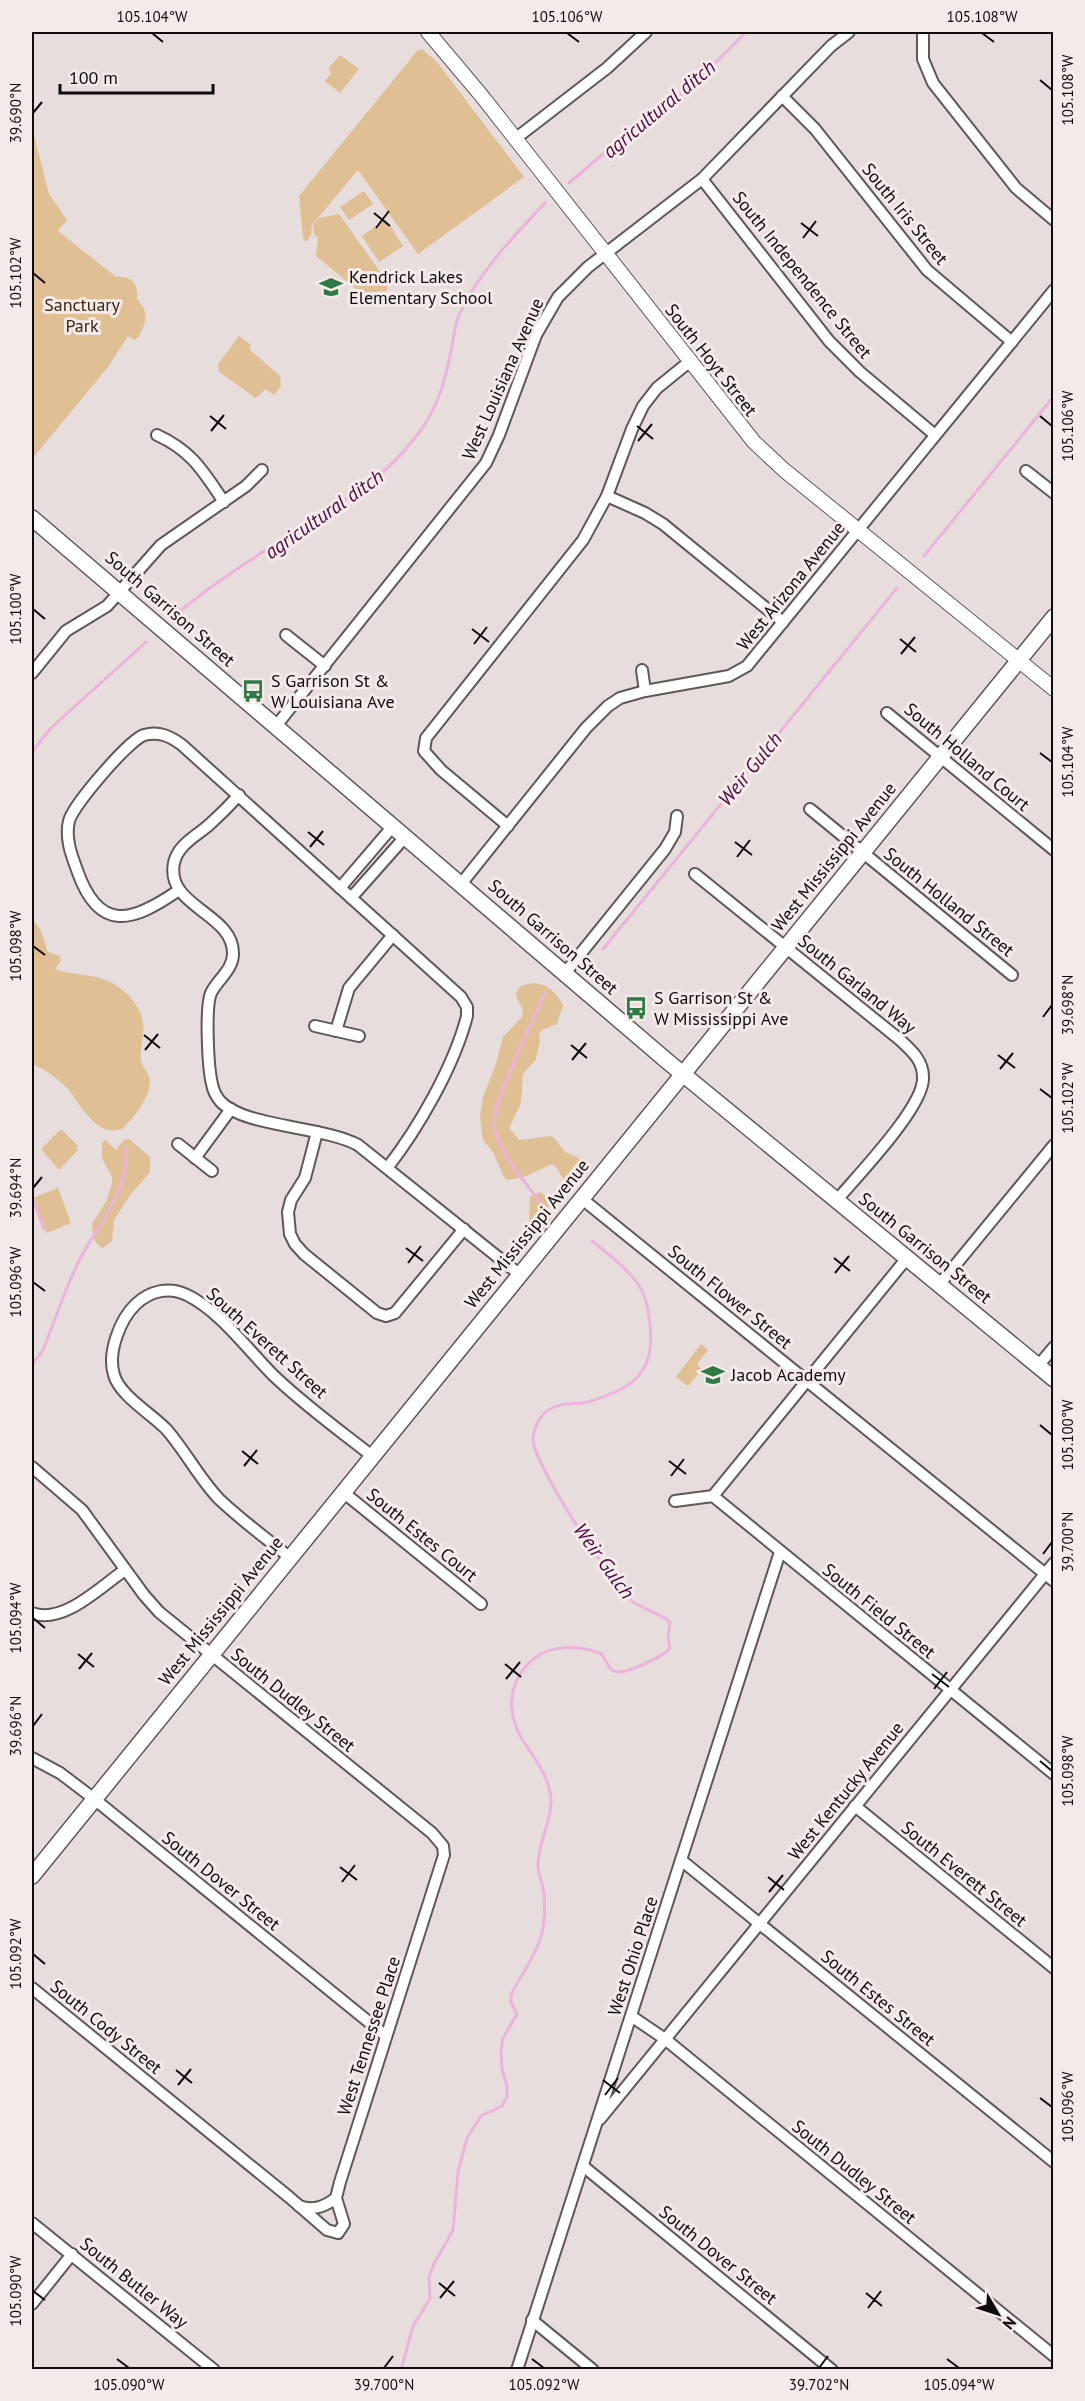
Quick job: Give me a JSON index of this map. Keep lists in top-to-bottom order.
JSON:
{
  "streets": {
    "main road": ["South Garrison Street", "West Mississippi Avenue"],
    "street": [
      "South Iris Street",
      "South Independence Street",
      "South Hoyt Street",
      "West Louisiana Avenue",
      "West Arizona Avenue",
      "South Holland Court",
      "South Holland Street",
      "South Garland Way",
      "South Flower Street",
      "South Everett Street",
      "South Estes Court",
      "South Field Street",
      "South Dudley Street",
      "West Kentucky Avenue",
      "South Dover Street",
      "West Ohio Place",
      "South Estes Street",
      "South Cody Street",
      "West Tennessee Place",
      "South Butler Way"
    ]
  },
  "crossings": [
    ["South Iris Street", "West Louisiana Avenue"],
    ["South Iris Street", "West Arizona Avenue"],
    ["South Independence Street", "West Louisiana Avenue"],
    ["South Independence Street", "West Arizona Avenue"],
    ["South Hoyt Street", "West Louisiana Avenue"],
    ["South Hoyt Street", "West Arizona Avenue"],
    ["South Hoyt Street", "West Mississippi Avenue"],
    ["West Louisiana Avenue", "South Garrison Street"],
    ["West Arizona Avenue", "South Garrison Street"],
    ["South Garrison Street", "West Mississippi Avenue"],
    ["South Garrison Street", "South Garland Way"],
    ["South Holland Court", "West Mississippi Avenue"],
    ["West Mississippi Avenue", "South Holland Street"],
    ["West Mississippi Avenue", "South Garland Way"],
    ["West Mississippi Avenue", "South Flower Street"],
    ["West Mississippi Avenue", "South Everett Street"],
    ["West Mississippi Avenue", "South Estes Court"],
    ["West Mississippi Avenue", "South Dudley Street"],
    ["West Mississippi Avenue", "South Dover Street"],
    ["South Flower Street", "West Kentucky Avenue"],
    ["South Everett Street", "West Kentucky Avenue"],
    ["South Field Street", "West Kentucky Avenue"],
    ["South Field Street", "West Ohio Place"],
    ["South Dudley Street", "West Kentucky Avenue"],
    ["South Dudley Street", "West Ohio Place"],
    ["South Dudley Street", "West Tennessee Place"],
    ["West Kentucky Avenue", "West Ohio Place"],
    ["West Kentucky Avenue", "South Estes Street"],
    ["South Dover Street", "West Ohio Place"],
    ["South Dover Street", "West Tennessee Place"],
    ["West Ohio Place", "South Estes Street"],
    ["South Cody Street", "West Tennessee Place"]
  ],
  "water": ["agricultural ditch", "Weir Gulch"],
  "parks": ["Sanctuary Park"],
  "places": {
    "school or university": ["Kendrick Lakes Elementary School", "Jacob Academy"],
    "bus stop": ["S Garrison St & W Louisiana Ave", "S Garrison St & W Mississippi Ave"]
  },
  "scale_bar": "100 m",
  "north": "bottom right",
  "coordinates": [
    "105.104°W",
    "105.106°W",
    "105.108°W",
    "39.690°N",
    "105.102°W",
    "105.100°W",
    "105.098°W",
    "39.698°N",
    "39.694°N",
    "105.096°W",
    "39.700°N",
    "105.094°W",
    "39.696°N",
    "105.092°W",
    "105.090°W",
    "39.702°N"
  ]
}
